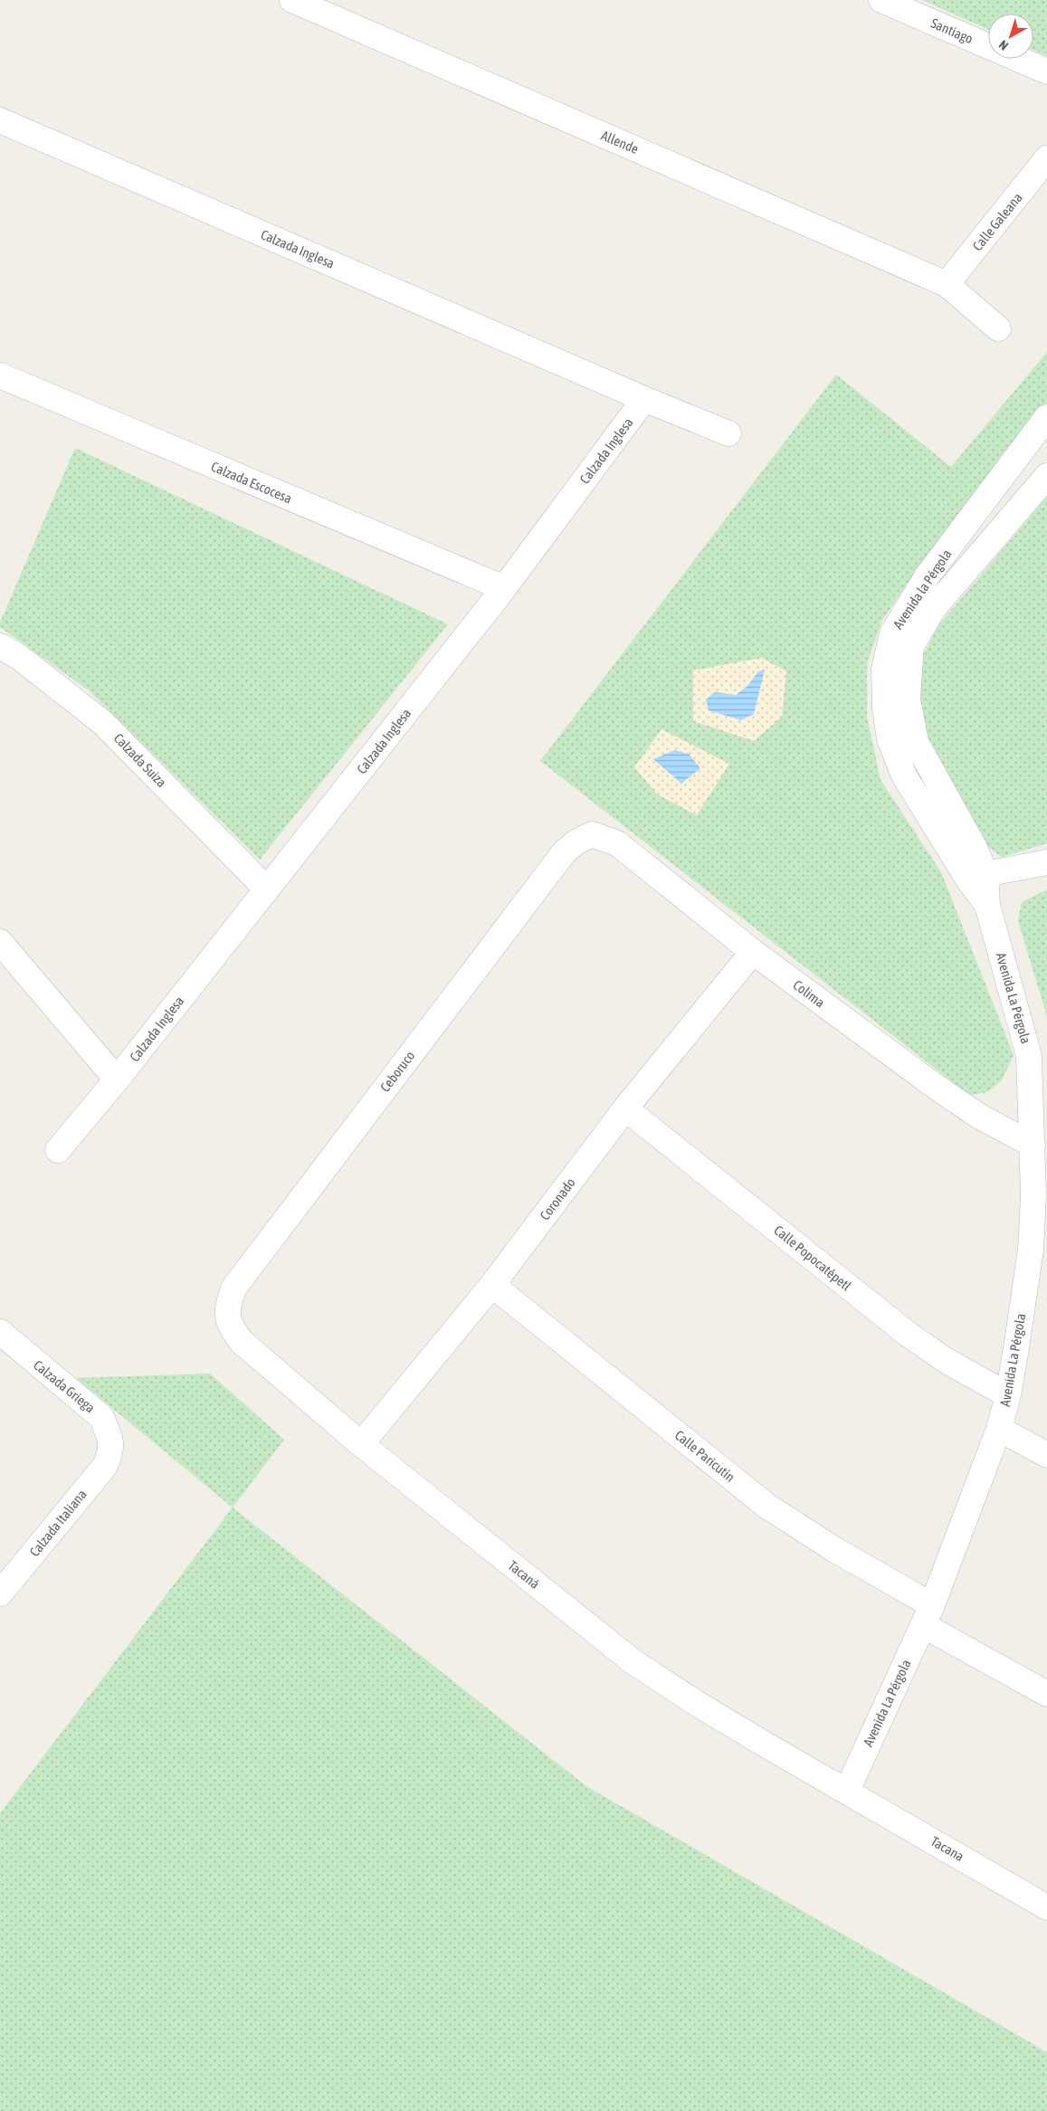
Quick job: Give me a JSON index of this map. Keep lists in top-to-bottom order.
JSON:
{
  "streets": {
    "street": [
      "Santiago",
      "Allende",
      "Calle Galeana",
      "Calzada Inglesa",
      "Calzada Escocesa",
      "Avenida la Pérgola",
      "Calzada Suiza",
      "Colima",
      "Avenida La Pérgola",
      "Ceboruco",
      "Coronado",
      "Calle Popocatépetl",
      "Calzada Griega",
      "Calle Paricutín",
      "Calzada Italiana",
      "Tacaná",
      "Tacana"
    ]
  },
  "crossings": [
    ["Allende", "Calle Galeana"],
    ["Calzada Inglesa", "Calzada Escocesa"],
    ["Calzada Inglesa", "Calzada Suiza"],
    ["Avenida la Pérgola", "Avenida La Pérgola"],
    ["Colima", "Avenida La Pérgola"],
    ["Colima", "Ceboruco"],
    ["Colima", "Coronado"],
    ["Avenida La Pérgola", "Calle Popocatépetl"],
    ["Avenida La Pérgola", "Calle Paricutín"],
    ["Avenida La Pérgola", "Tacaná"],
    ["Avenida La Pérgola", "Tacana"],
    ["Ceboruco", "Tacaná"],
    ["Coronado", "Calle Popocatépetl"],
    ["Coronado", "Calle Paricutín"],
    ["Coronado", "Tacaná"],
    ["Calzada Griega", "Calzada Italiana"],
    ["Tacaná", "Tacana"]
  ],
  "north": "bottom left"
}
